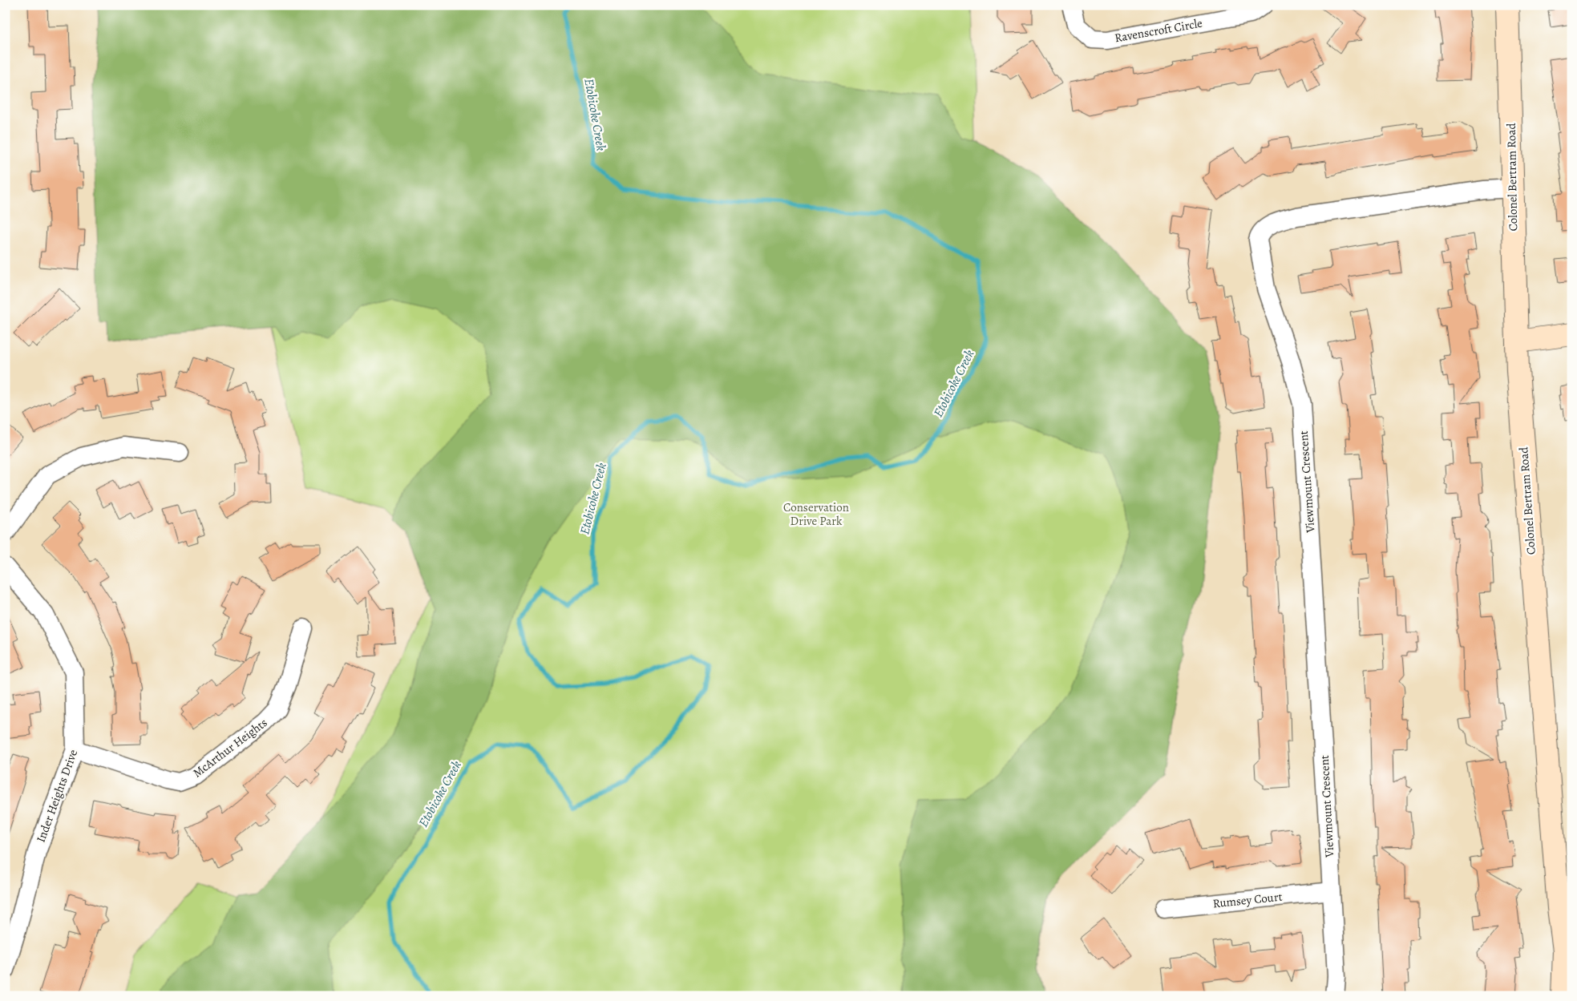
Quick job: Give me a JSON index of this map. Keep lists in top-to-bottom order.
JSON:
{
  "streets": {
    "street": [
      "Ravenscroft Circle",
      "Colonel Bertram Road",
      "Viewmount Crescent",
      "McArthur Heights",
      "Inder Heights Drive",
      "Rumsey Court"
    ]
  },
  "crossings": [
    ["Colonel Bertram Road", "Viewmount Crescent"],
    ["Viewmount Crescent", "Rumsey Court"],
    ["McArthur Heights", "Inder Heights Drive"]
  ],
  "water": ["Etobicoke Creek"],
  "parks": ["Conservation Drive Park"]
}
